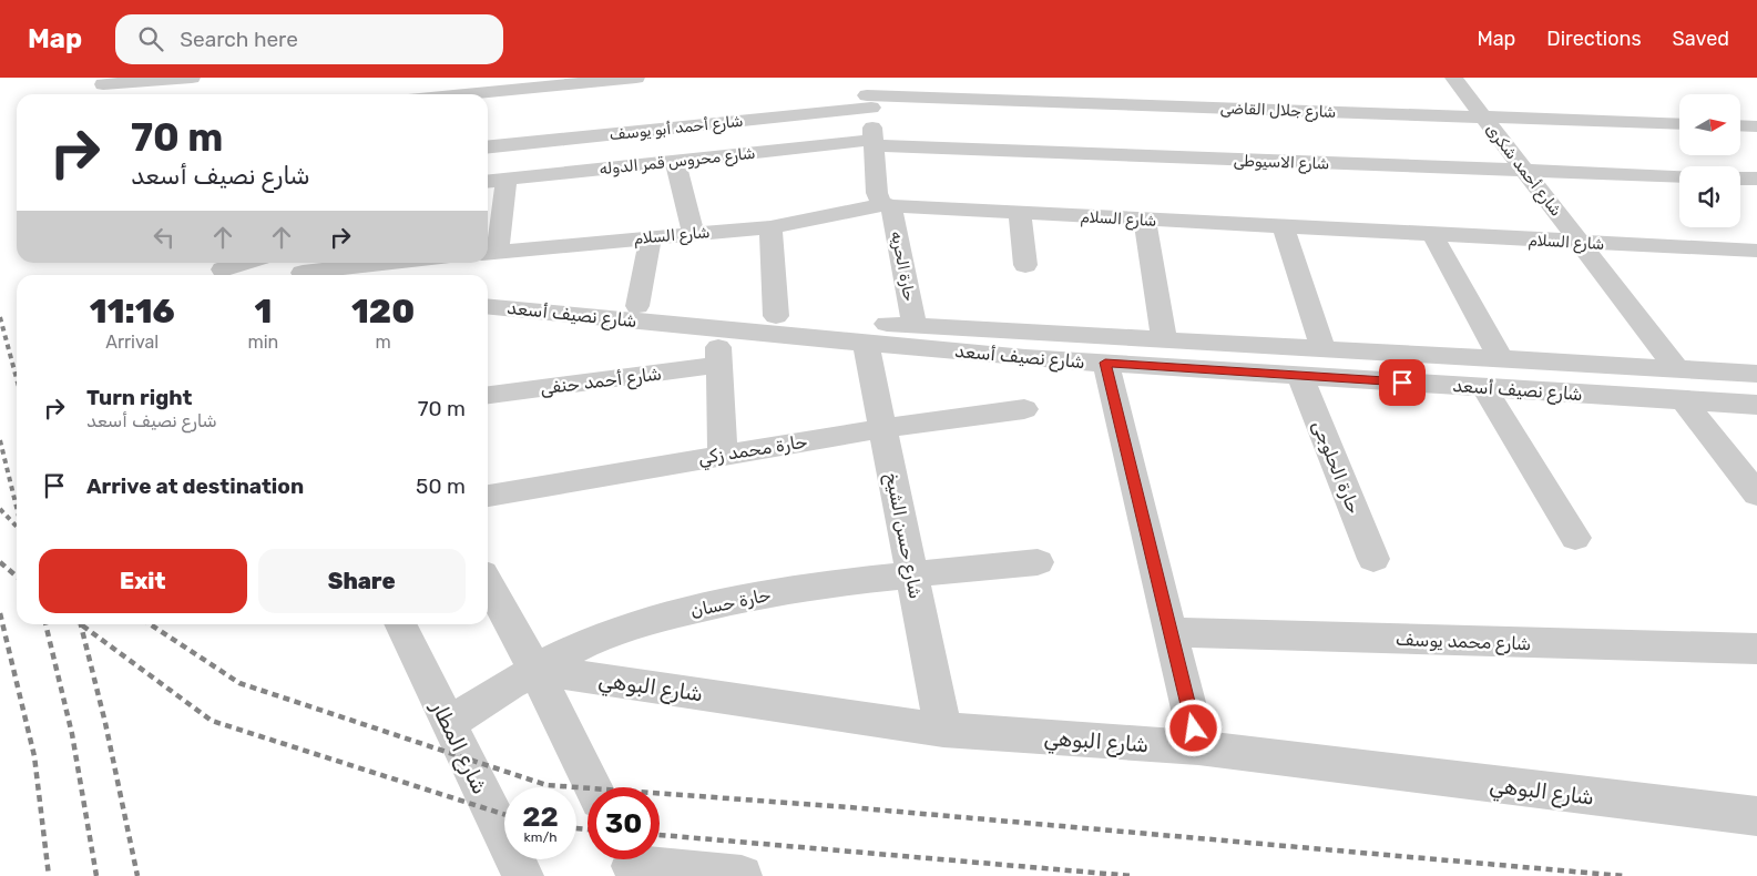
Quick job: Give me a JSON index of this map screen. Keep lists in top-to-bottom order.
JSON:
{
  "streets": {
    "street": [
      "شارع جلال القاضى",
      "شارع أحمد أبو يوسف",
      "شارع محروس قمر الدوله",
      "شارع الاسيوطى",
      "شارع أحمد شكرى",
      "شارع السلام",
      "حارة الحريه",
      "شارع نصيف أسعد",
      "شارع أحمد حنفى",
      "حارة محمد زكي",
      "حارة الحلوجى",
      "شارع حسن الشيخ",
      "حارة حسان",
      "شارع محمد يوسف",
      "شارع البوهي",
      "شارع المطار"
    ]
  },
  "crossings": [
    ["شارع جلال القاضى", "شارع أحمد أبو يوسف"],
    ["شارع جلال القاضى", "شارع أحمد شكرى"],
    ["شارع جلال القاضى", "حارة الحريه"],
    ["شارع أحمد أبو يوسف", "حارة الحريه"],
    ["شارع محروس قمر الدوله", "شارع الاسيوطى"],
    ["شارع محروس قمر الدوله", "حارة الحريه"],
    ["شارع الاسيوطى", "شارع أحمد شكرى"],
    ["شارع الاسيوطى", "حارة الحريه"],
    ["شارع أحمد شكرى", "شارع السلام"],
    ["شارع أحمد شكرى", "شارع نصيف أسعد"],
    ["شارع السلام", "حارة الحريه"],
    ["حارة الحريه", "شارع نصيف أسعد"],
    ["شارع نصيف أسعد", "حارة الحلوجى"],
    ["شارع نصيف أسعد", "شارع حسن الشيخ"],
    ["حارة محمد زكي", "شارع حسن الشيخ"],
    ["شارع حسن الشيخ", "حارة حسان"],
    ["شارع حسن الشيخ", "شارع البوهي"],
    ["حارة حسان", "شارع البوهي"],
    ["حارة حسان", "شارع المطار"]
  ],
  "north": "right",
  "page": {
    "header": "Map",
    "search": "Search here",
    "nav": ["Map", "Directions", "Saved"],
    "turn": ["70 m", "شارع نصيف أسعد"],
    "eta": [
      "11:16",
      "Arrival",
      "1",
      "min",
      "120",
      "m"
    ],
    "list": [
      {
        "name": "Turn right",
        "note": "شارع نصيف أسعد",
        "value": "70 m"
      },
      {
        "name": "Arrive at destination",
        "value": "50 m"
      }
    ],
    "buttons": ["Exit", "Share"],
    "speed": "22 km/h",
    "limit": "30"
  }
}
